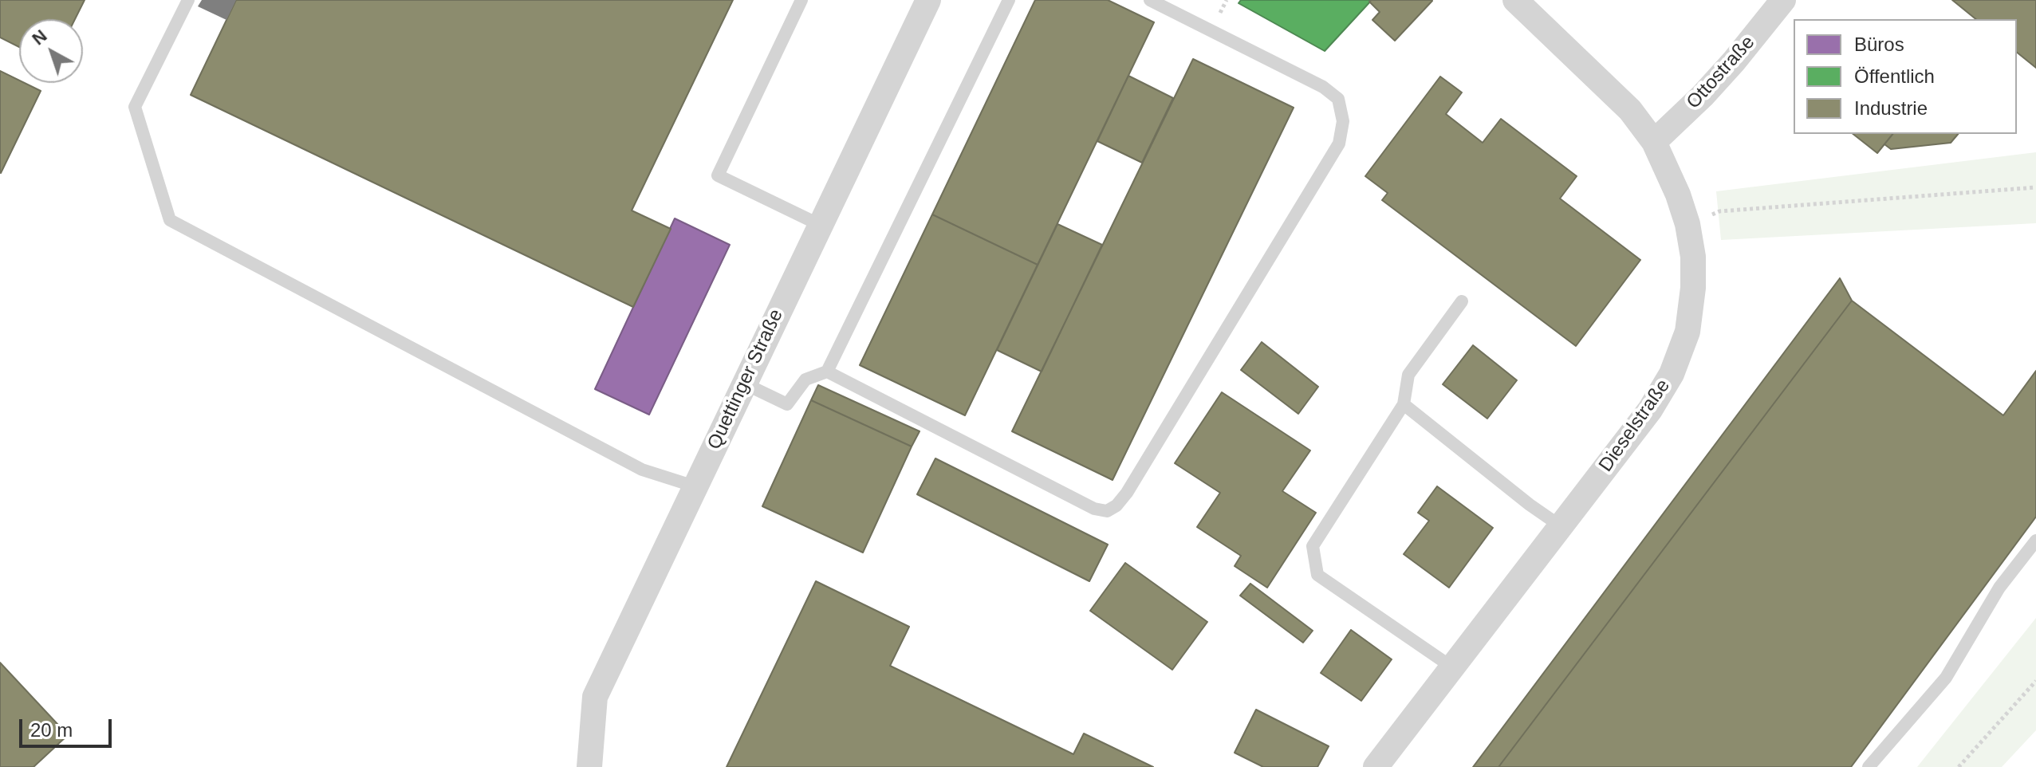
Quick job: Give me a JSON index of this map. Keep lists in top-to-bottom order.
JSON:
{
  "streets": {
    "street": ["Ottostraße", "Quettinger Straße", "Dieselstraße"]
  },
  "crossings": [
    ["Ottostraße", "Dieselstraße"]
  ],
  "legend": ["Büros", "Öffentlich", "Industrie"],
  "scale_bar": "20 m",
  "north": "top left"
}
